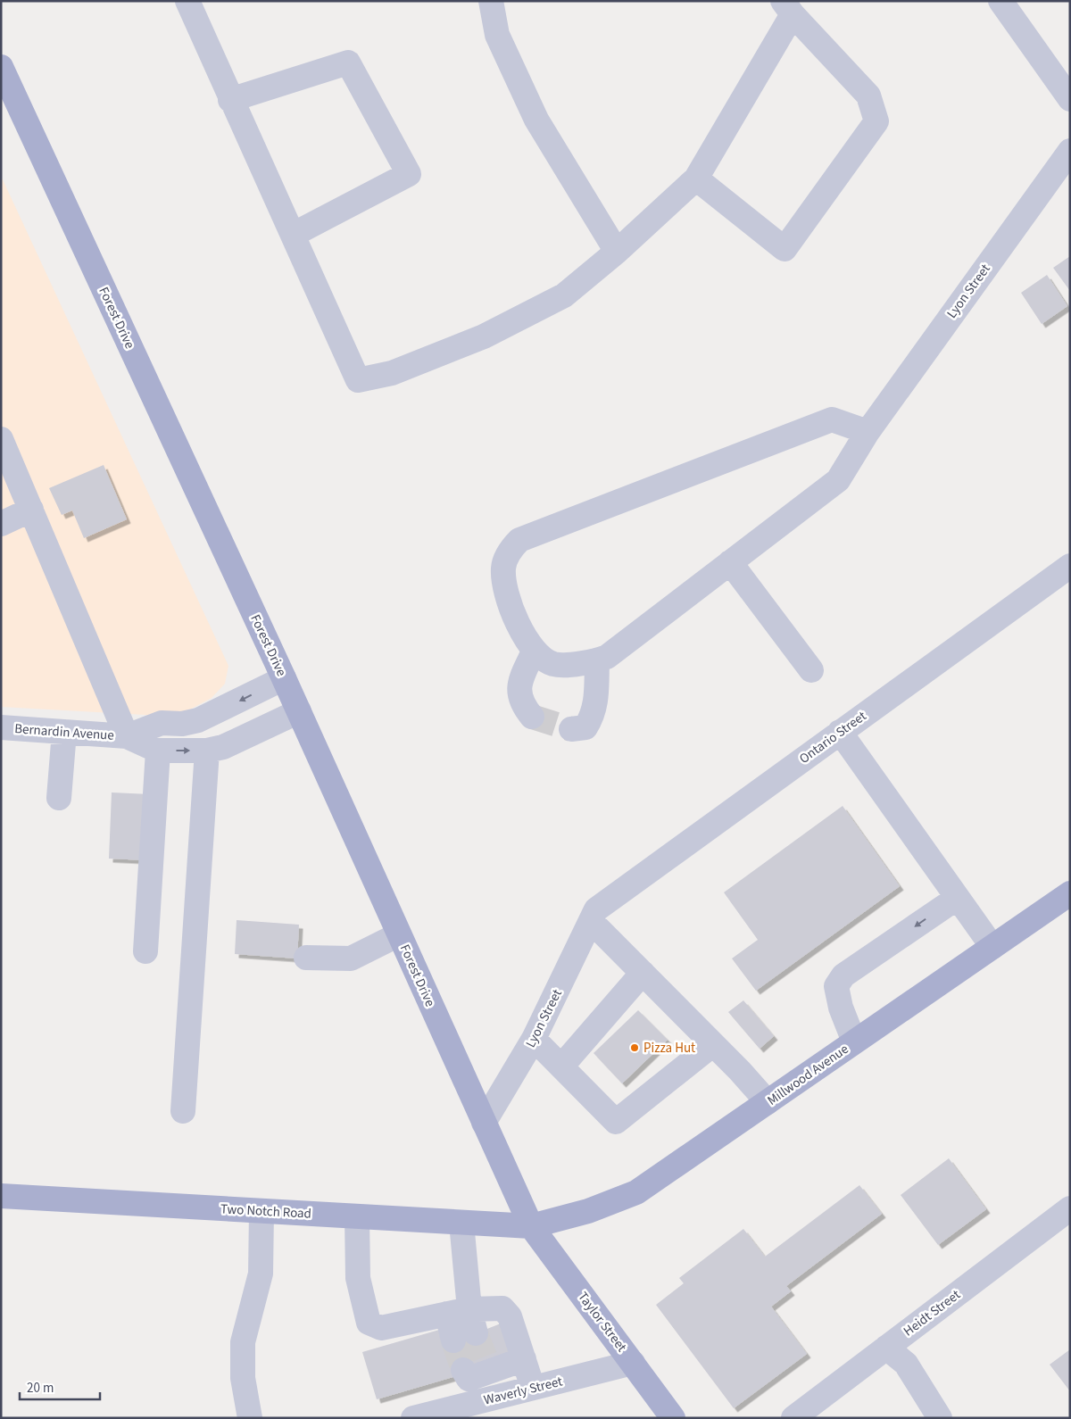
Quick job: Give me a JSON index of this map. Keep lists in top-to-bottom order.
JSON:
{
  "streets": {
    "main road": [
      "Forest Drive",
      "Millwood Avenue",
      "Two Notch Road",
      "Taylor Street"
    ],
    "street": [
      "Lyon Street",
      "Bernardin Avenue",
      "Ontario Street",
      "Heidt Street",
      "Waverly Street"
    ]
  },
  "crossings": [
    ["Lyon Street", "Forest Drive"],
    ["Lyon Street", "Ontario Street"],
    ["Forest Drive", "Bernardin Avenue"],
    ["Forest Drive", "Millwood Avenue"],
    ["Forest Drive", "Two Notch Road"],
    ["Forest Drive", "Taylor Street"],
    ["Millwood Avenue", "Two Notch Road"],
    ["Millwood Avenue", "Taylor Street"],
    ["Two Notch Road", "Taylor Street"],
    ["Taylor Street", "Waverly Street"]
  ],
  "places": ["Pizza Hut"],
  "scale_bar": "20 m"
}
